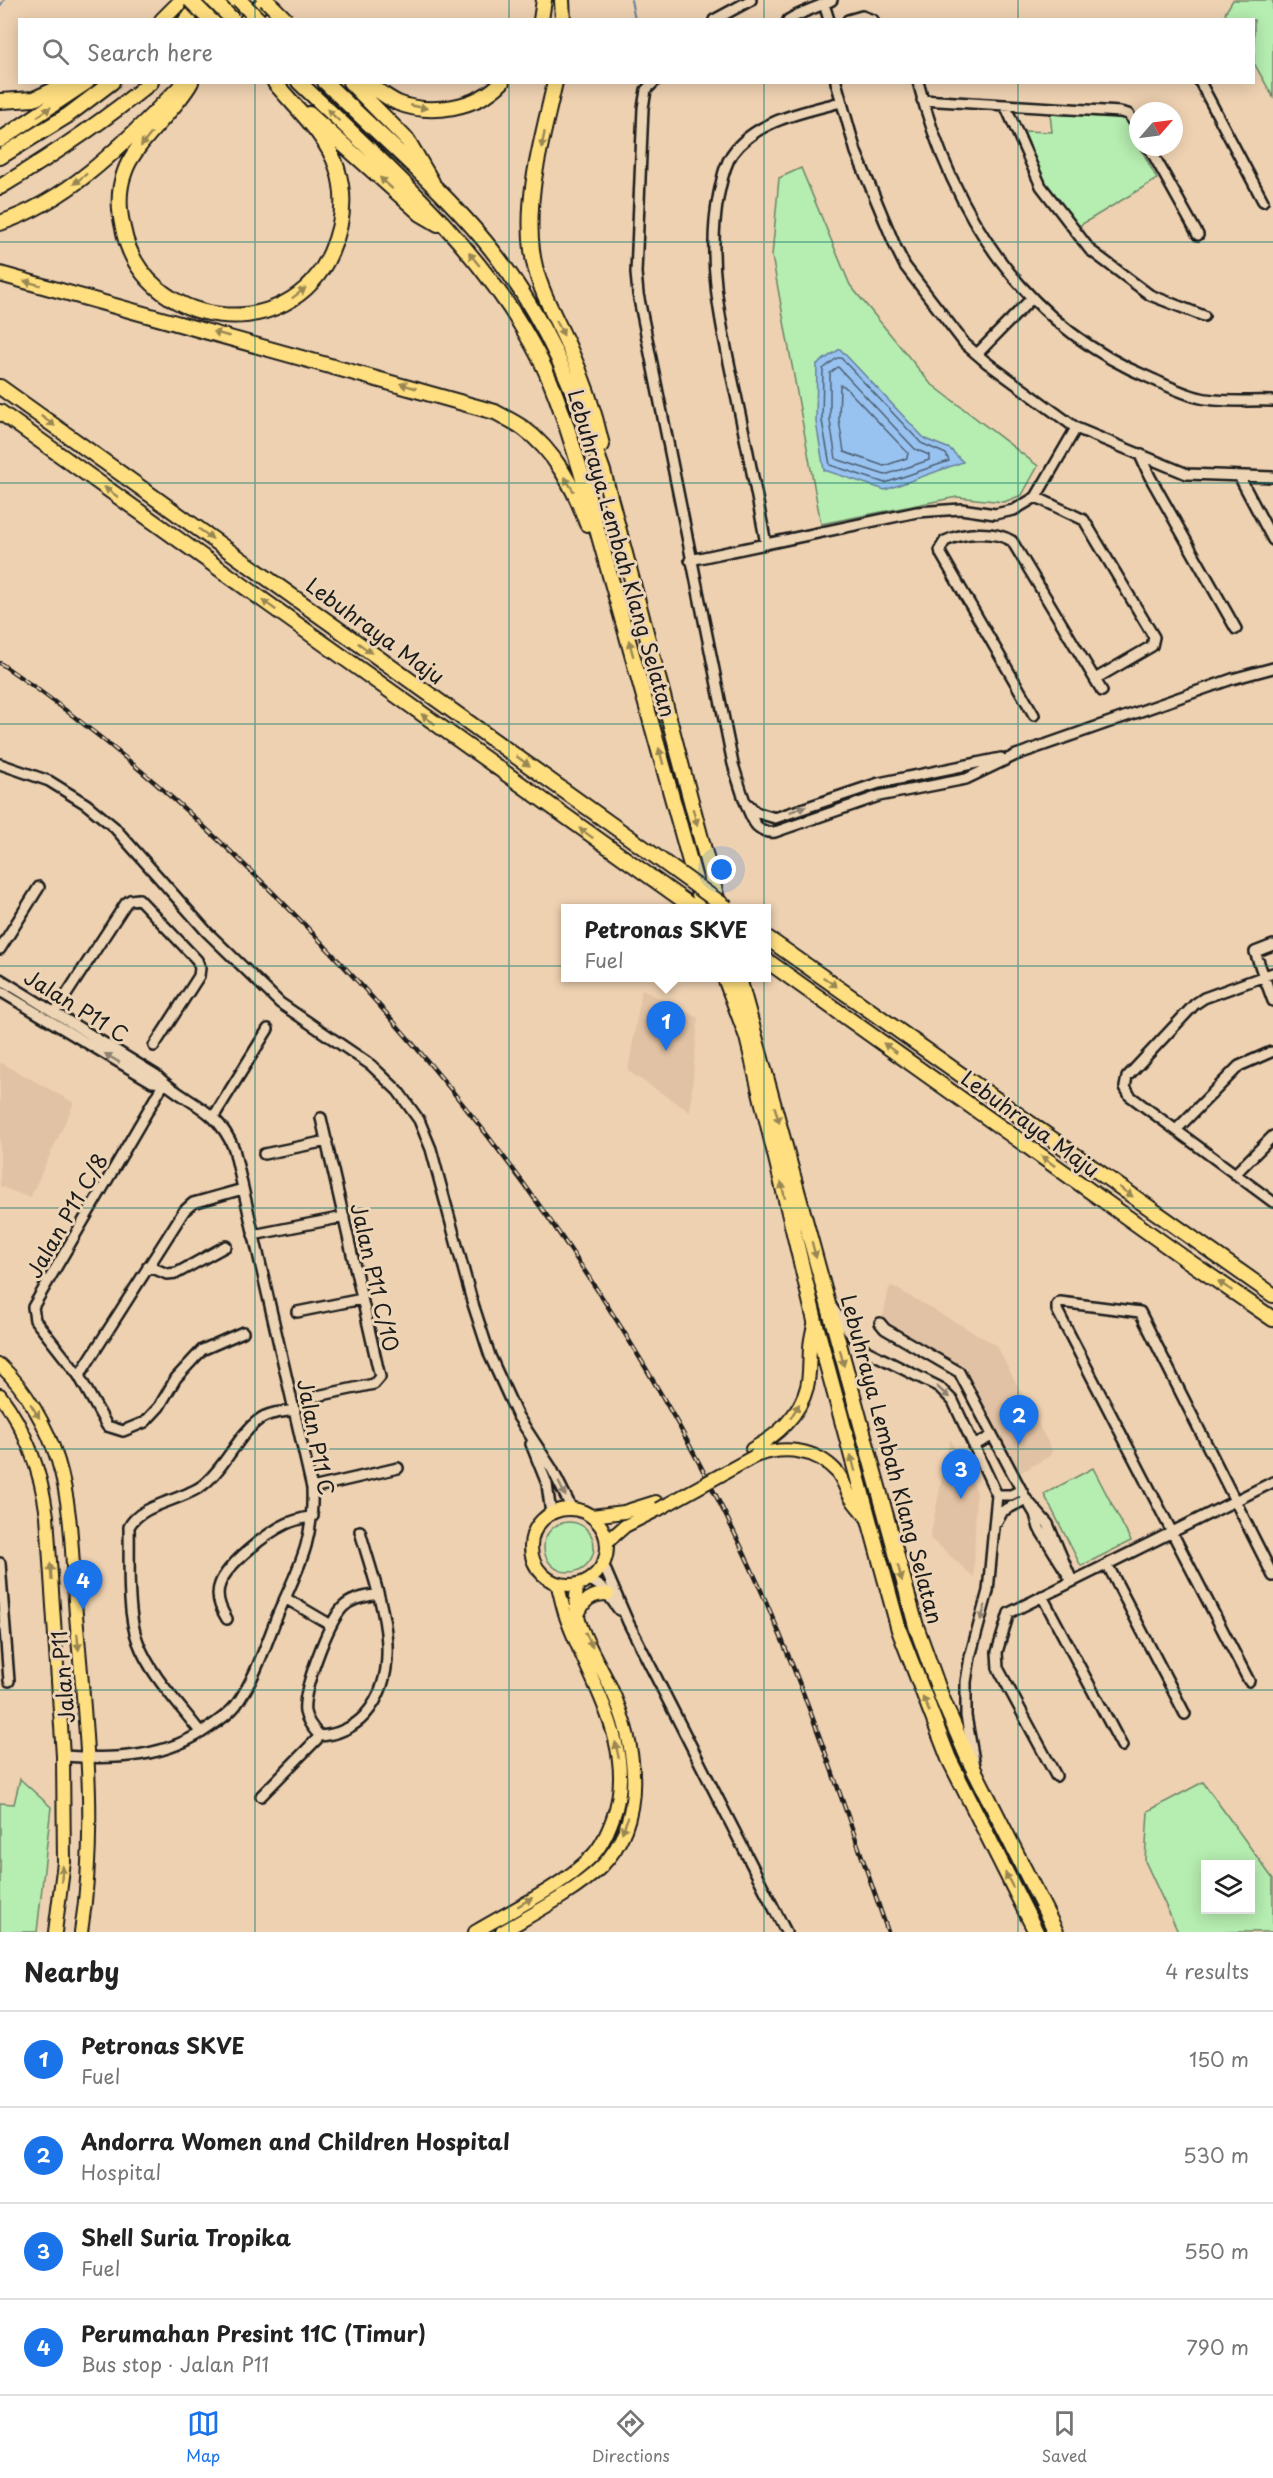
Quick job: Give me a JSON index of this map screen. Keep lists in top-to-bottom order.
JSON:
{
  "streets": {
    "highway": ["Lebuhraya Lembah Klang Selatan", "Lebuhraya Maju"],
    "main road": ["Jalan P11"],
    "street": ["Jalan P11 C", "Jalan P11 C/8", "Jalan P11 C/10"]
  },
  "crossings": [
    ["Jalan P11 C", "Jalan P11 C/8"],
    ["Jalan P11 C", "Jalan P11"]
  ],
  "north": "top right",
  "page": {
    "search": "Search here",
    "popup": ["Petronas SKVE", "Fuel"],
    "pins": [
      "1",
      "2",
      "3",
      "4"
    ],
    "heading": ["Nearby", "4 results"],
    "list": [
      {
        "mark": "1",
        "name": "Petronas SKVE",
        "note": "Fuel",
        "value": "150 m"
      },
      {
        "mark": "2",
        "name": "Andorra Women and Children Hospital",
        "note": "Hospital",
        "value": "530 m"
      },
      {
        "mark": "3",
        "name": "Shell Suria Tropika",
        "note": "Fuel",
        "value": "550 m"
      },
      {
        "mark": "4",
        "name": "Perumahan Presint 11C (Timur)",
        "note": "Bus stop · Jalan P11",
        "value": "790 m"
      }
    ],
    "nav": ["Map", "Directions", "Saved"]
  }
}
